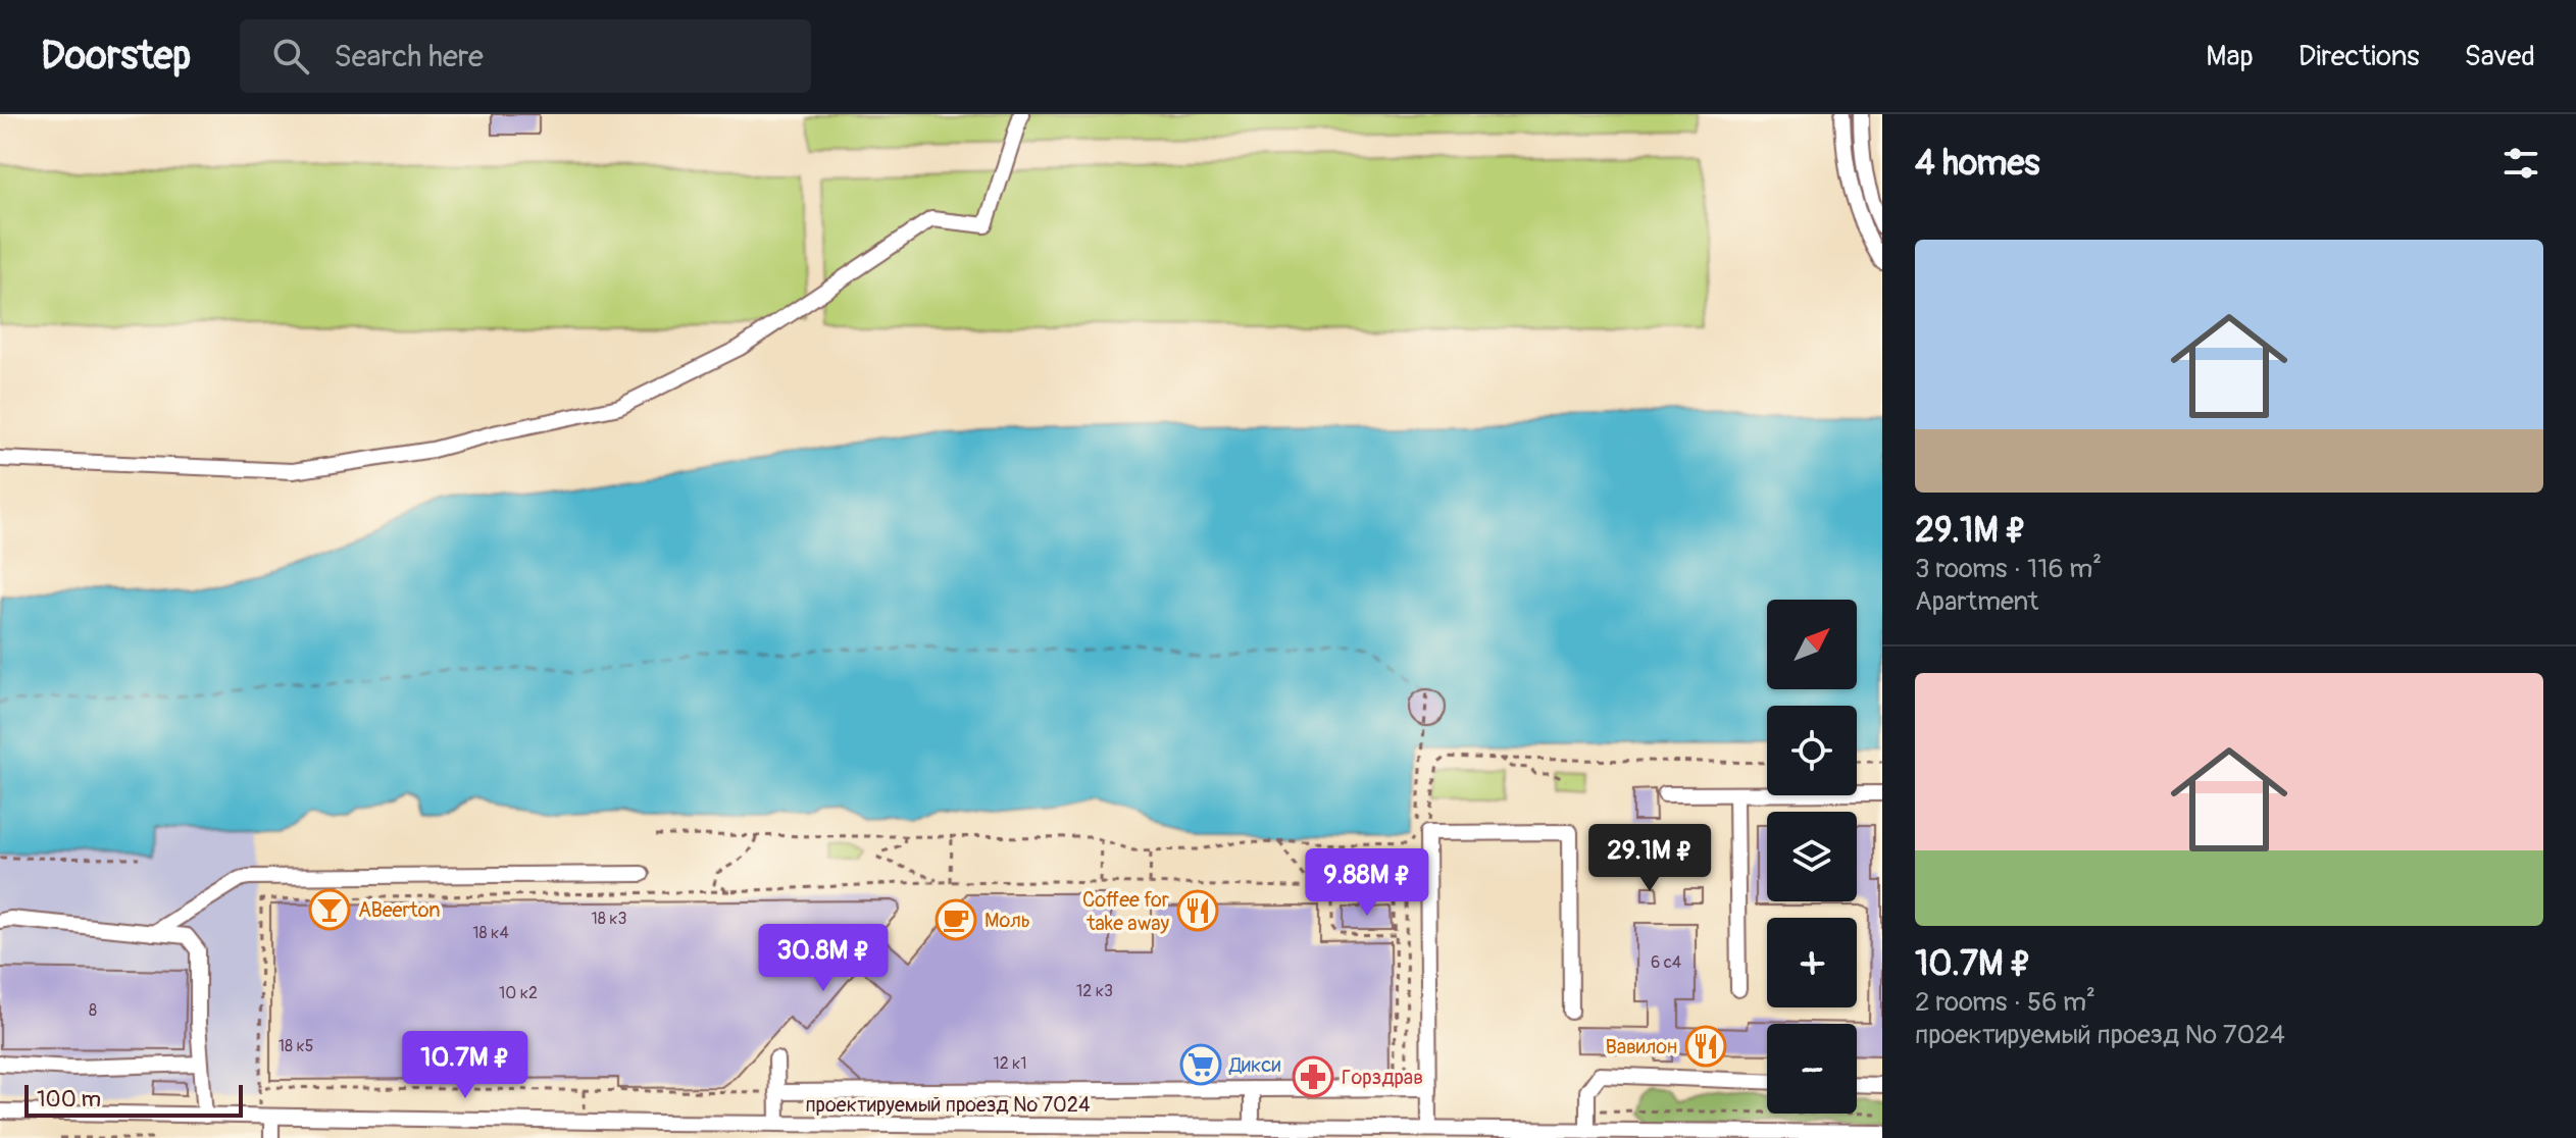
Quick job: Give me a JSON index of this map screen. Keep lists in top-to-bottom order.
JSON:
{
  "streets": {
    "street": ["проектируемый проезд № 7024"]
  },
  "places": {
    "bar": ["ABeerton"],
    "restaurant": ["Coffee for take away", "Вавилон"],
    "cafe": ["Моль"],
    "supermarket": ["Дикси"],
    "pharmacy": ["Горздрав"]
  },
  "house_numbers": [
    "18 к3",
    "18 к4",
    "6 с4",
    "12 к3",
    "10 к2",
    "8",
    "18 к5",
    "12 к1"
  ],
  "scale_bar": "100 m",
  "north": "top right",
  "page": {
    "header": "Doorstep",
    "search": "Search here",
    "nav": ["Map", "Directions", "Saved"],
    "heading": "4 homes",
    "list": [
      {
        "name": "29.1M ₽",
        "note": "3 rooms · 116 m² · Apartment"
      },
      {
        "name": "10.7M ₽",
        "note": "2 rooms · 56 m² · проектируемый проезд № 7024"
      }
    ],
    "map_buttons": ["+", "−"],
    "price": [
      "29.1M ₽",
      "9.88M ₽",
      "30.8M ₽",
      "10.7M ₽"
    ],
    "scale": "100 m"
  }
}
